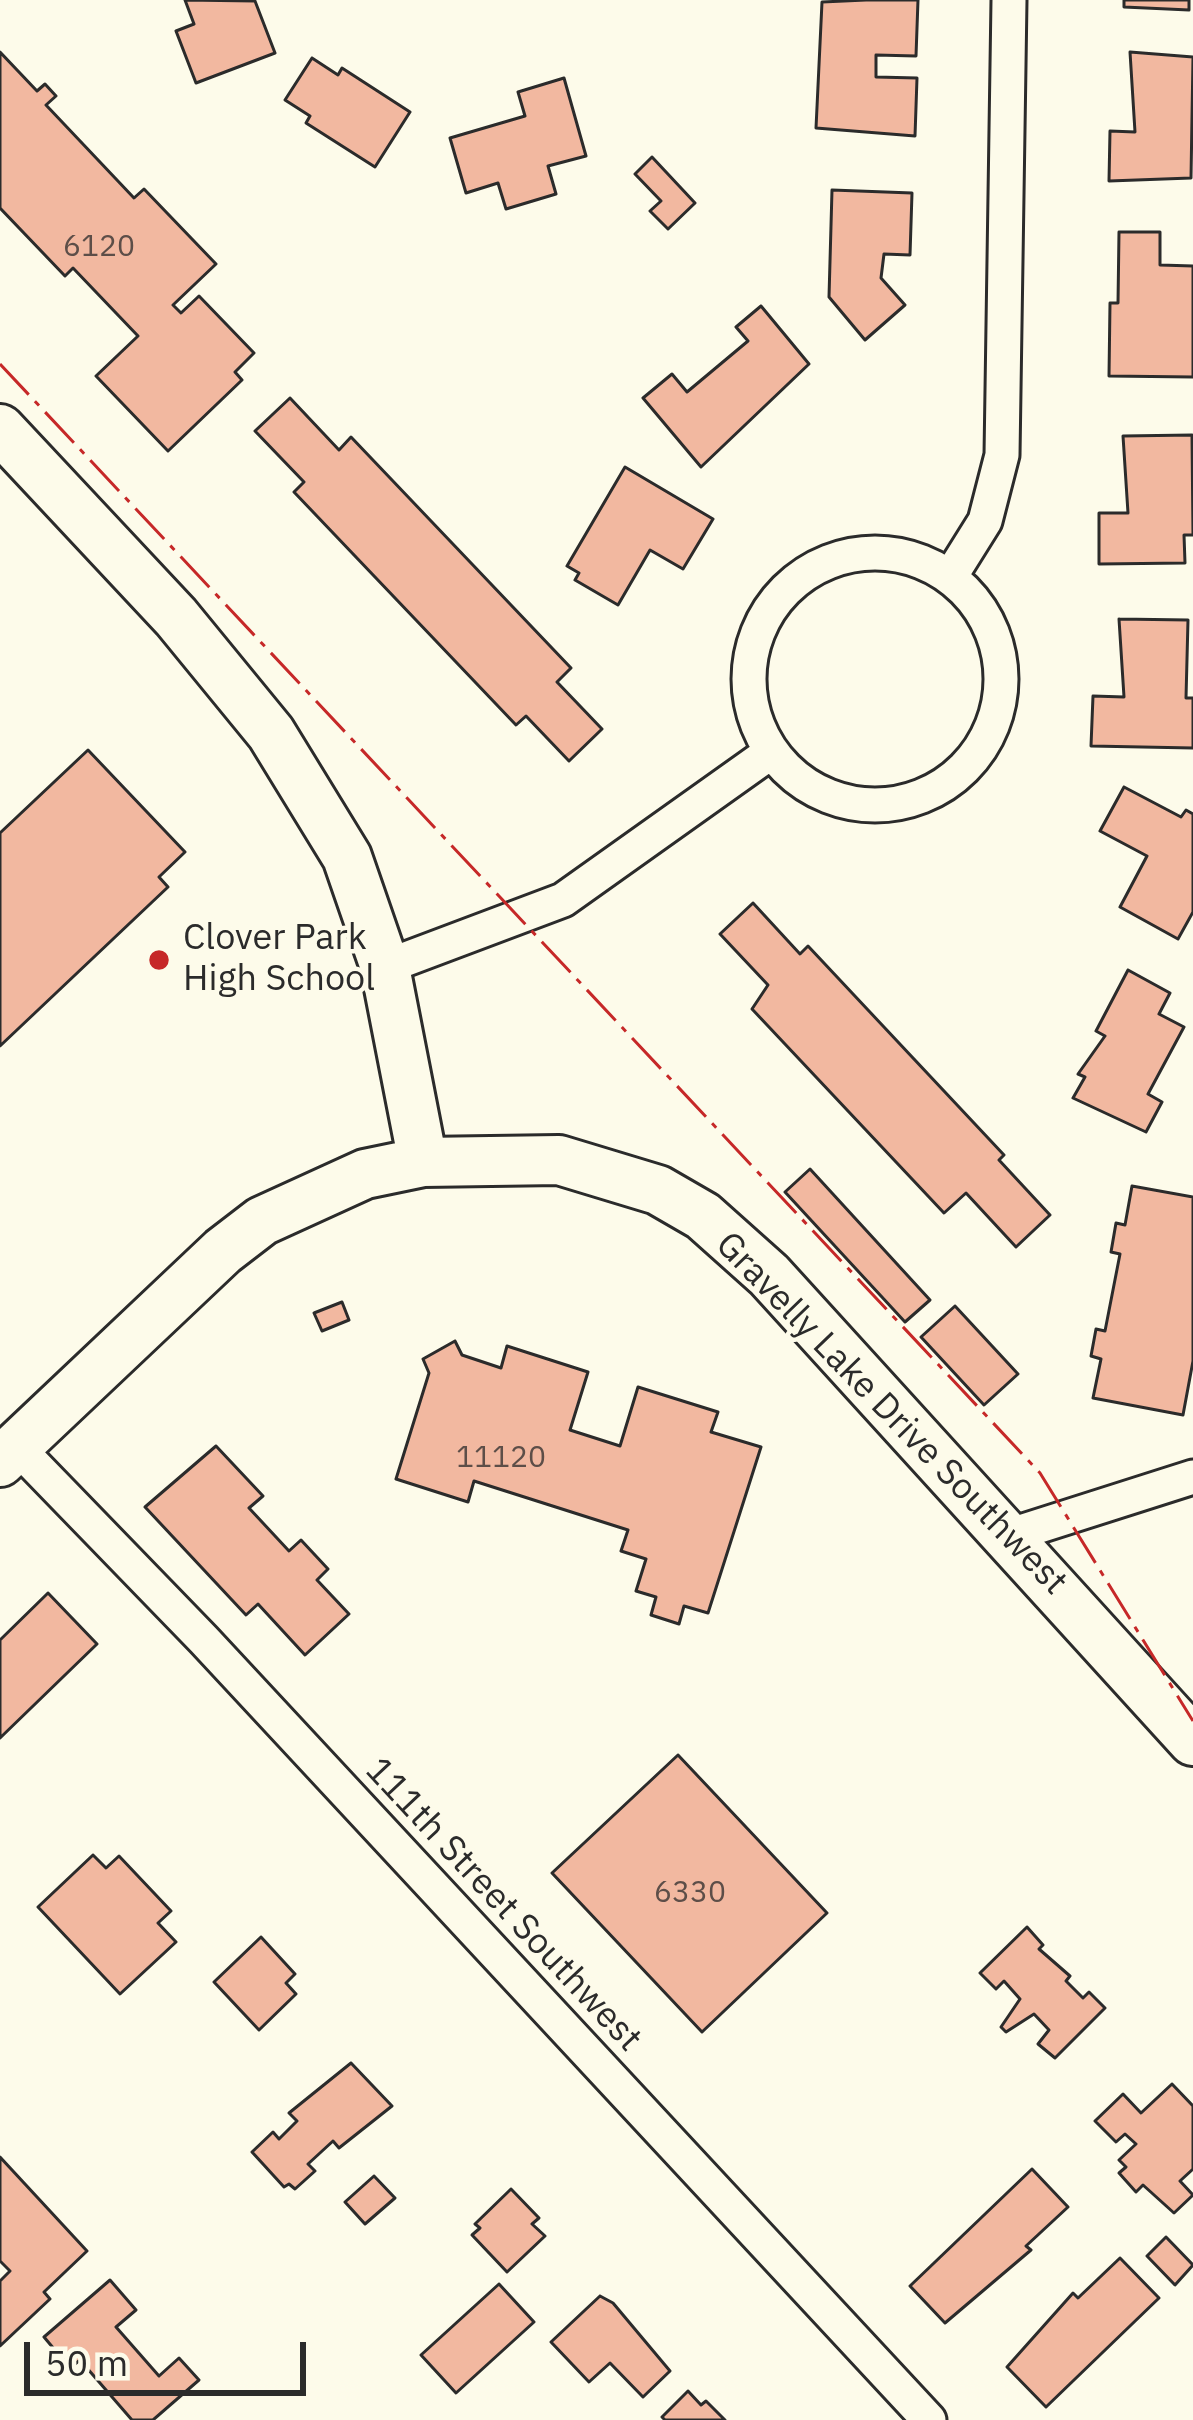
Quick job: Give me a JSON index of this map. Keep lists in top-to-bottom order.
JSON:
{
  "streets": {
    "main road": ["Gravelly Lake Drive Southwest"],
    "street": ["111th Street Southwest"]
  },
  "crossings": [
    ["Gravelly Lake Drive Southwest", "111th Street Southwest"]
  ],
  "places": ["Clover Park High School"],
  "house_numbers": ["6120", "11120", "6330"],
  "scale_bar": "50 m"
}
